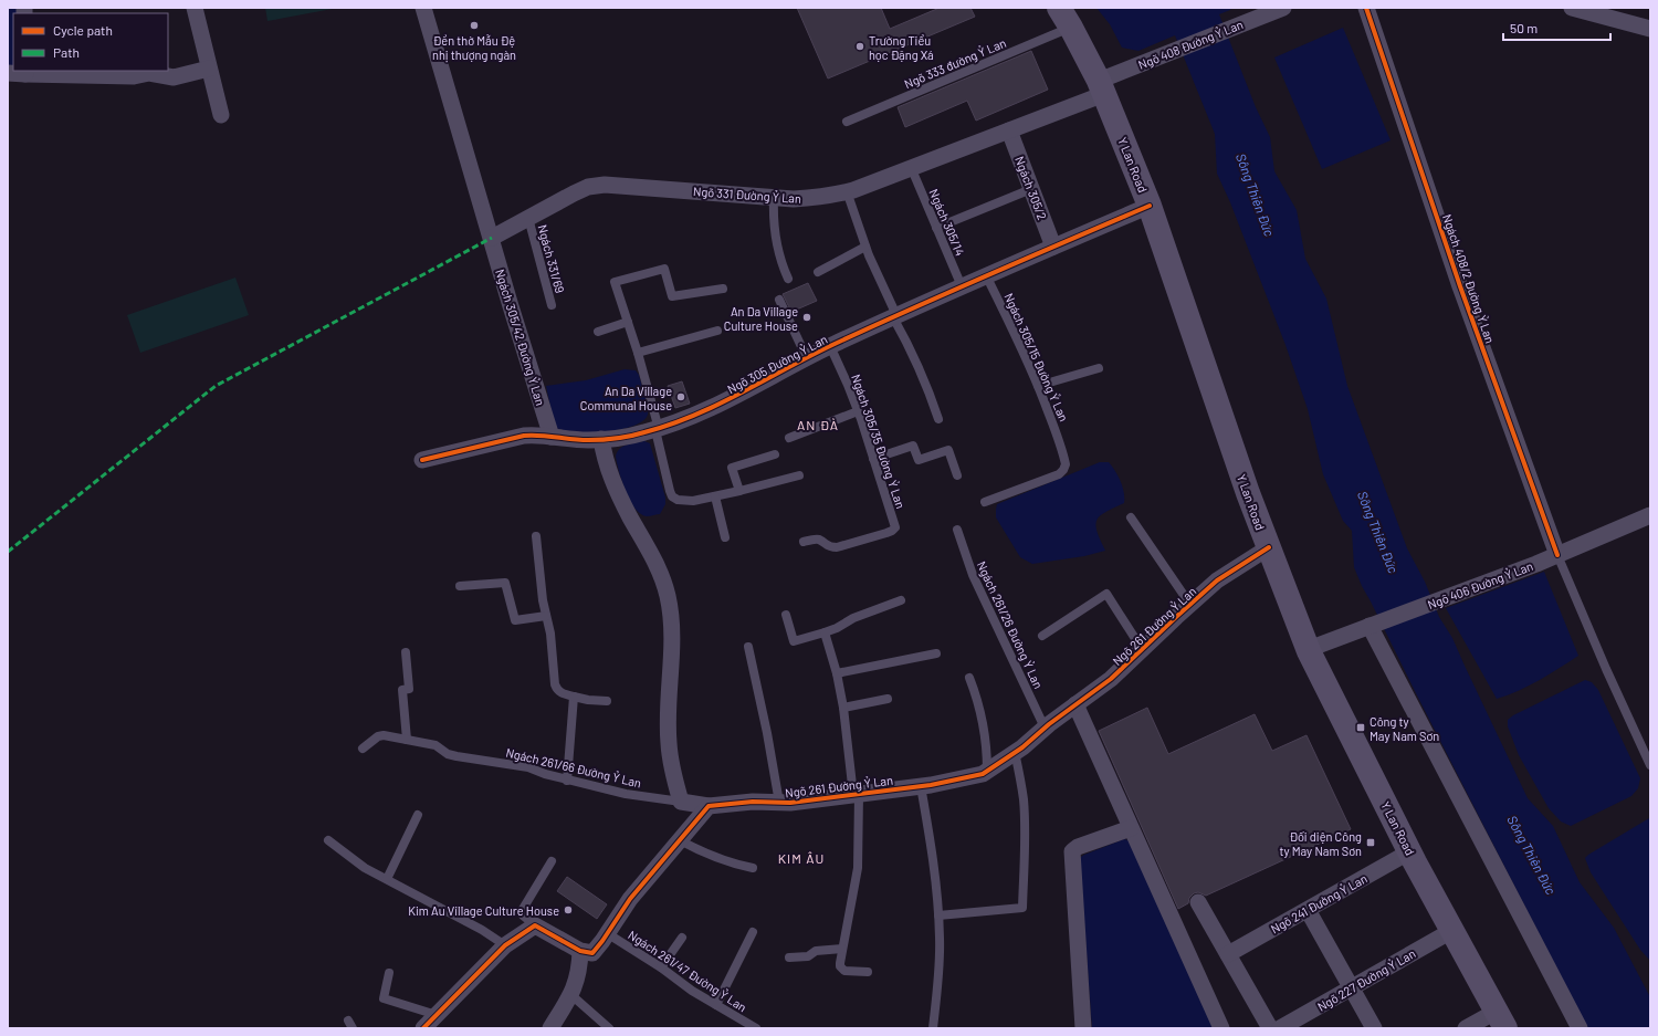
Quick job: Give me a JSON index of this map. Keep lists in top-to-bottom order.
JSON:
{
  "streets": {
    "main road": ["Y Lan Road"],
    "street": [
      "Ngõ 408 Đường Ỷ Lan",
      "Ngách 305/2",
      "Ngõ 331 Đường Ỷ Lan",
      "Ngách 408/2 Đường Ỷ Lan",
      "Ngách 305/42 Đường Ỷ Lan",
      "Ngõ 305 Đường Ỷ Lan",
      "Ngõ 406 Đường Ỷ Lan",
      "Ngõ 261 Đường Ỷ Lan",
      "Ngõ 241 Đường Ỷ Lan",
      "Ngõ 227 Đường Ỷ Lan"
    ],
    "lane": [
      "Ngõ 333 đường Ỷ Lan",
      "Ngách 305/14",
      "Ngách 331/69",
      "Ngách 305/15 Đường Ỷ Lan",
      "Ngách 305/35 Đường Ỷ Lan",
      "Ngách 261/26 Đường Ỷ Lan",
      "Ngách 261/66 Đường Ỷ Lan",
      "Ngách 261/47 Đường Ỷ Lan"
    ]
  },
  "crossings": [
    ["Ngõ 408 Đường Ỷ Lan", "Y Lan Road"],
    ["Ngõ 408 Đường Ỷ Lan", "Ngõ 331 Đường Ỷ Lan"],
    ["Ngõ 333 đường Ỷ Lan", "Y Lan Road"],
    ["Y Lan Road", "Ngõ 331 Đường Ỷ Lan"],
    ["Y Lan Road", "Ngõ 305 Đường Ỷ Lan"],
    ["Y Lan Road", "Ngõ 406 Đường Ỷ Lan"],
    ["Y Lan Road", "Ngõ 261 Đường Ỷ Lan"],
    ["Y Lan Road", "Ngõ 241 Đường Ỷ Lan"],
    ["Y Lan Road", "Ngõ 227 Đường Ỷ Lan"],
    ["Ngách 305/2", "Ngõ 331 Đường Ỷ Lan"],
    ["Ngách 305/2", "Ngõ 305 Đường Ỷ Lan"],
    ["Ngõ 331 Đường Ỷ Lan", "Ngách 305/14"],
    ["Ngõ 331 Đường Ỷ Lan", "Ngách 331/69"],
    ["Ngõ 331 Đường Ỷ Lan", "Ngách 305/42 Đường Ỷ Lan"],
    ["Ngách 305/14", "Ngõ 305 Đường Ỷ Lan"],
    ["Ngách 408/2 Đường Ỷ Lan", "Ngõ 406 Đường Ỷ Lan"],
    ["Ngách 305/42 Đường Ỷ Lan", "Ngõ 305 Đường Ỷ Lan"],
    ["Ngách 305/15 Đường Ỷ Lan", "Ngõ 305 Đường Ỷ Lan"],
    ["Ngõ 305 Đường Ỷ Lan", "Ngách 305/35 Đường Ỷ Lan"],
    ["Ngách 261/26 Đường Ỷ Lan", "Ngõ 261 Đường Ỷ Lan"],
    ["Ngõ 261 Đường Ỷ Lan", "Ngách 261/66 Đường Ỷ Lan"]
  ],
  "districts": ["AN ĐÀ", "KIM ÂU"],
  "water": ["Sông Thiên Đức"],
  "places": {
    "other": [
      "Đền thờ Mẫu Đệ nhị thượng ngàn",
      "Trường Tiểu học Đặng Xá",
      "An Da Village Culture House",
      "An Da Village Communal House",
      "Kim Au Village Culture House"
    ],
    "transit": ["Công ty May Nam Sơn", "Đối diện Công ty May Nam Sơn"]
  },
  "legend": ["Cycle path", "Path"],
  "scale_bar": "50 m"
}
